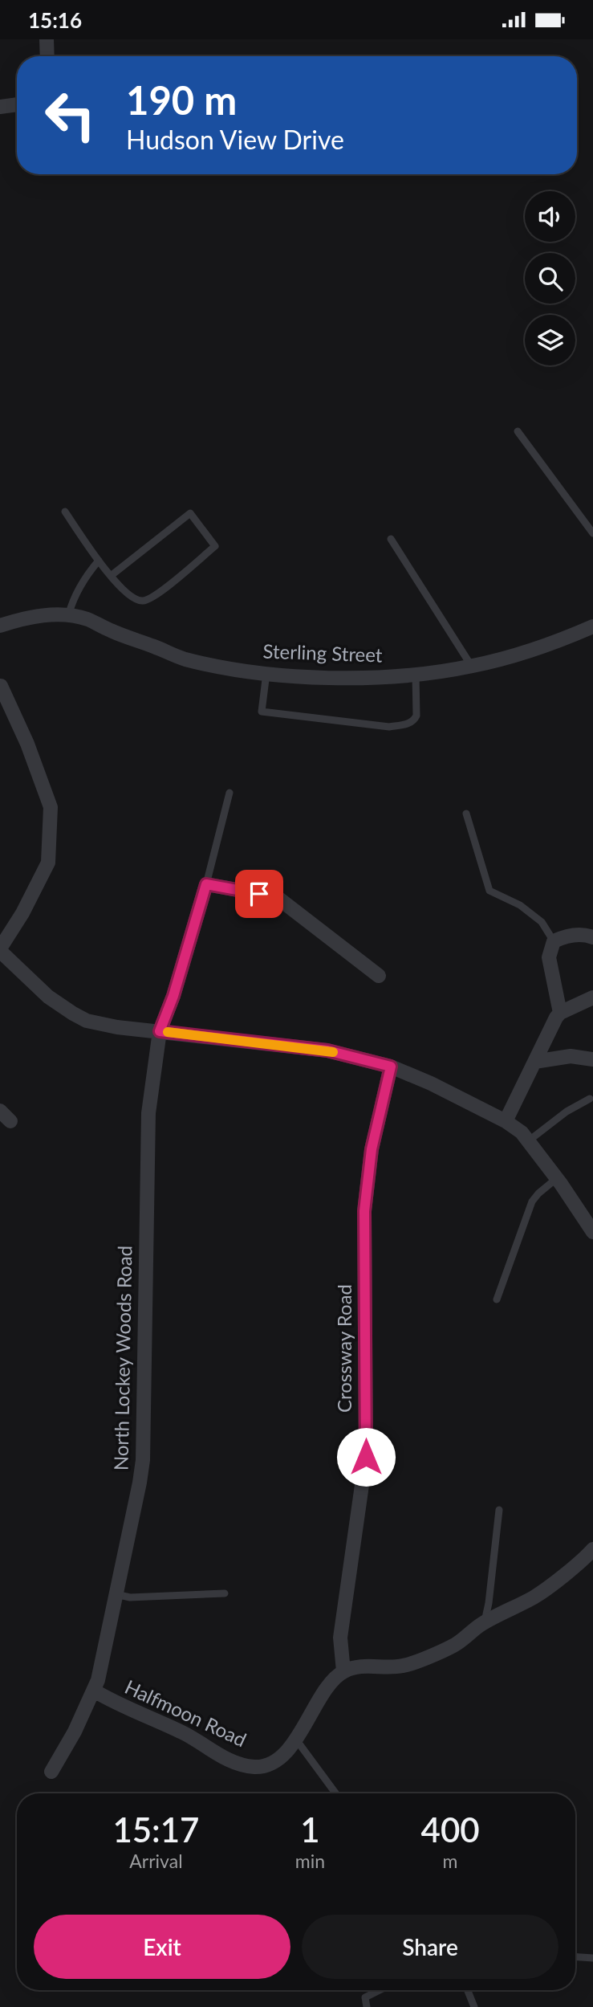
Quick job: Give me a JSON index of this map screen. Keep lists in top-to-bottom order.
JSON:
{
  "streets": {
    "street": [
      "Sterling Street",
      "Crossway Road",
      "North Lockey Woods Road",
      "Halfmoon Road"
    ]
  },
  "crossings": [
    ["North Lockey Woods Road", "Halfmoon Road"]
  ],
  "page": {
    "status": "15:16",
    "turn": ["190 m", "Hudson View Drive"],
    "eta": [
      "15:17",
      "Arrival",
      "1",
      "min",
      "400",
      "m"
    ],
    "buttons": ["Exit", "Share"]
  }
}
